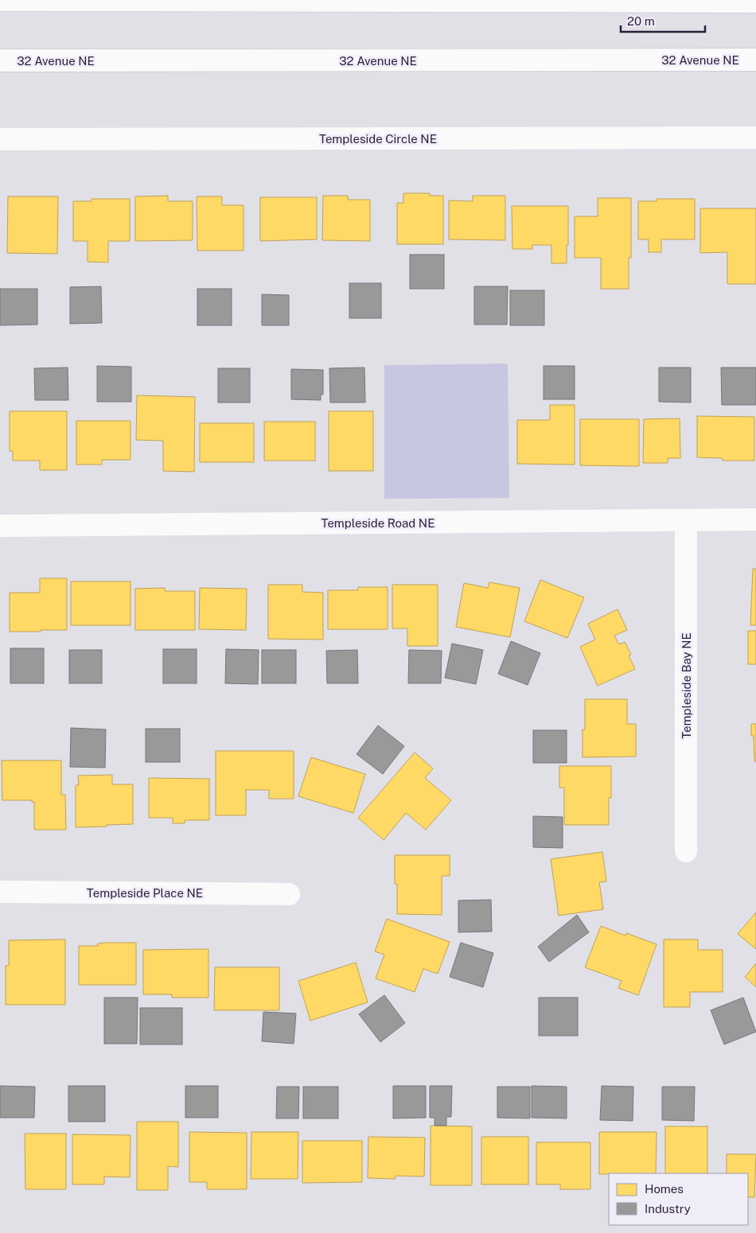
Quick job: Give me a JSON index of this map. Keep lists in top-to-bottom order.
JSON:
{
  "streets": {
    "street": [
      "32 Avenue NE",
      "Templeside Circle NE",
      "Templeside Road NE",
      "Templeside Bay NE",
      "Templeside Place NE"
    ]
  },
  "crossings": [
    ["Templeside Road NE", "Templeside Bay NE"]
  ],
  "legend": ["Homes", "Industry"],
  "scale_bar": "20 m"
}
